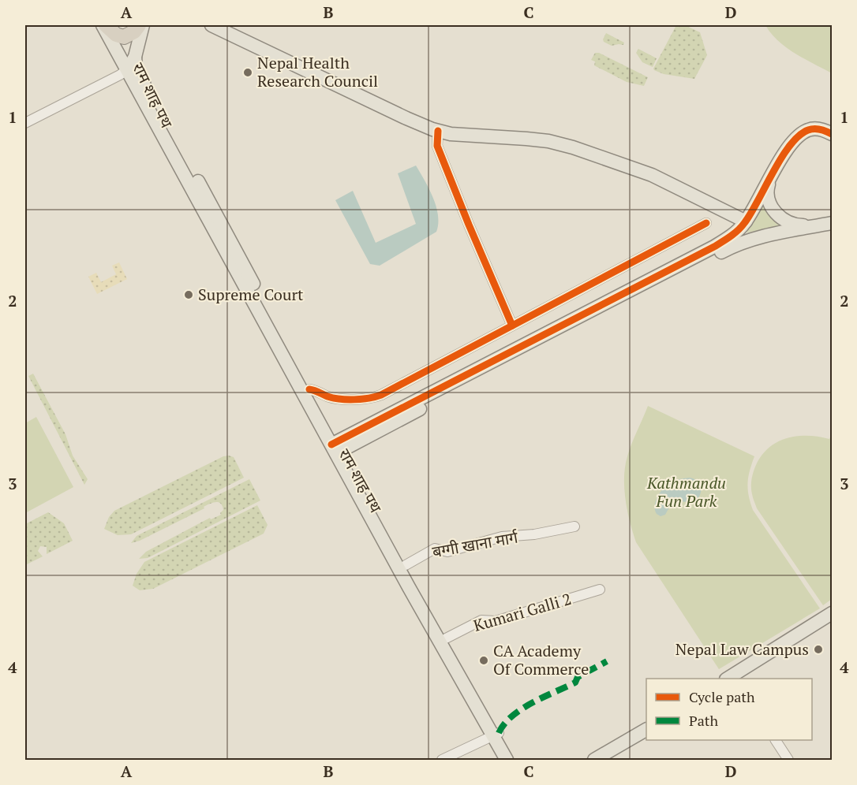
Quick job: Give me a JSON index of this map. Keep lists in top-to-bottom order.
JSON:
{
  "streets": {
    "main road": ["राम शाह पथ"],
    "street": ["बग्गी खाना मार्ग", "Kumari Galli 2"]
  },
  "crossings": [
    ["राम शाह पथ", "बग्गी खाना मार्ग"],
    ["राम शाह पथ", "Kumari Galli 2"]
  ],
  "parks": ["Kathmandu Fun Park"],
  "places": [
    "Nepal Health Research Council",
    "Supreme Court",
    "Nepal Law Campus",
    "CA Academy Of Commerce"
  ],
  "legend": ["Cycle path", "Path"],
  "grid": {
    "columns": [
      "A",
      "B",
      "C",
      "D"
    ],
    "rows": [
      "1",
      "2",
      "3",
      "4"
    ]
  }
}
